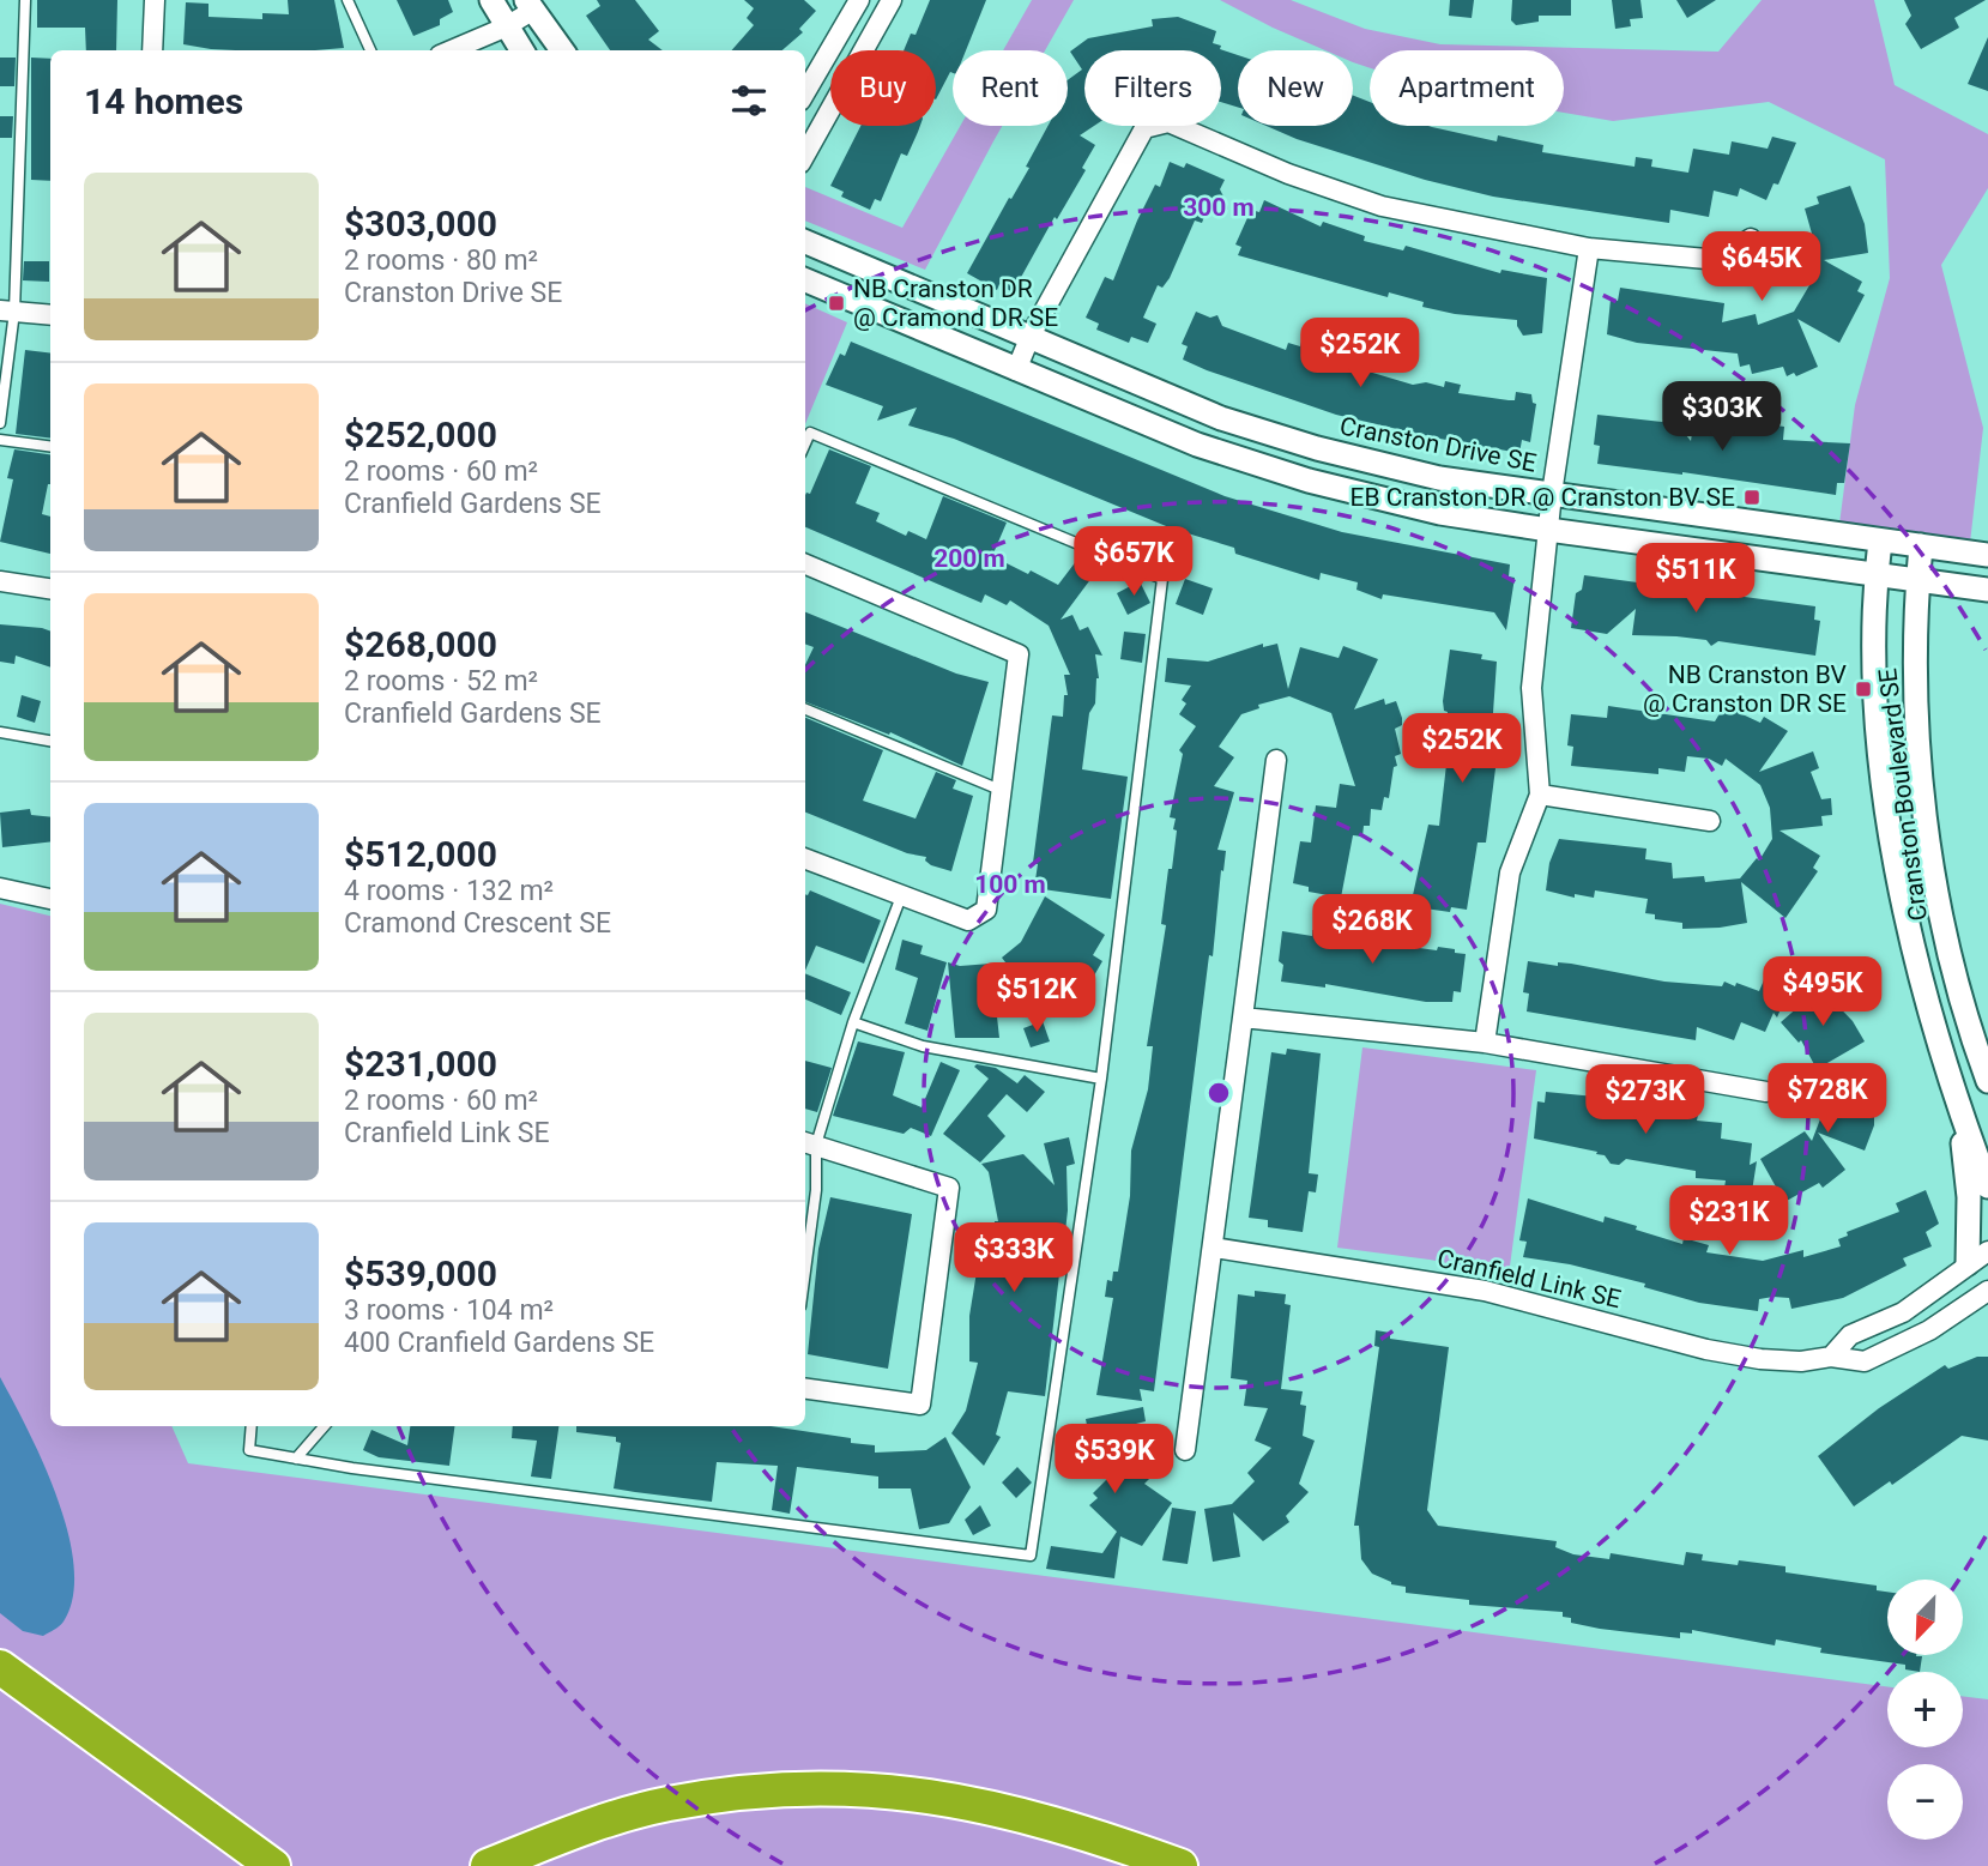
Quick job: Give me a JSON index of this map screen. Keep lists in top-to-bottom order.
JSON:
{
  "streets": {
    "street": ["Cranston Drive SE", "Cranston Boulevard SE", "Cranfield Link SE"]
  },
  "crossings": [
    ["Cranston Drive SE", "Cranston Boulevard SE"]
  ],
  "places": {
    "transit": ["NB Cranston DR @ Cramond DR SE", "EB Cranston DR @ Cranston BV SE", "NB Cranston BV @ Cranston DR SE"]
  },
  "north": "bottom left",
  "page": {
    "chip": [
      "Buy",
      "Rent",
      "Filters",
      "New",
      "Apartment"
    ],
    "heading": "14 homes",
    "list": [
      {
        "name": "$303,000",
        "note": "2 rooms · 80 m² · Cranston Drive SE"
      },
      {
        "name": "$252,000",
        "note": "2 rooms · 60 m² · Cranfield Gardens SE"
      },
      {
        "name": "$268,000",
        "note": "2 rooms · 52 m² · Cranfield Gardens SE"
      },
      {
        "name": "$512,000",
        "note": "4 rooms · 132 m² · Cramond Crescent SE"
      },
      {
        "name": "$231,000",
        "note": "2 rooms · 60 m² · Cranfield Link SE"
      },
      {
        "name": "$539,000",
        "note": "3 rooms · 104 m² · 400 Cranfield Gardens SE"
      }
    ],
    "price": [
      "$645K",
      "$252K",
      "$303K",
      "$657K",
      "$511K",
      "$252K",
      "$268K",
      "$495K",
      "$512K",
      "$728K",
      "$273K",
      "$231K",
      "$333K",
      "$539K"
    ],
    "map_buttons": ["+", "−"]
  },
  "rings": ["300 m", "200 m", "100 m"]
}
